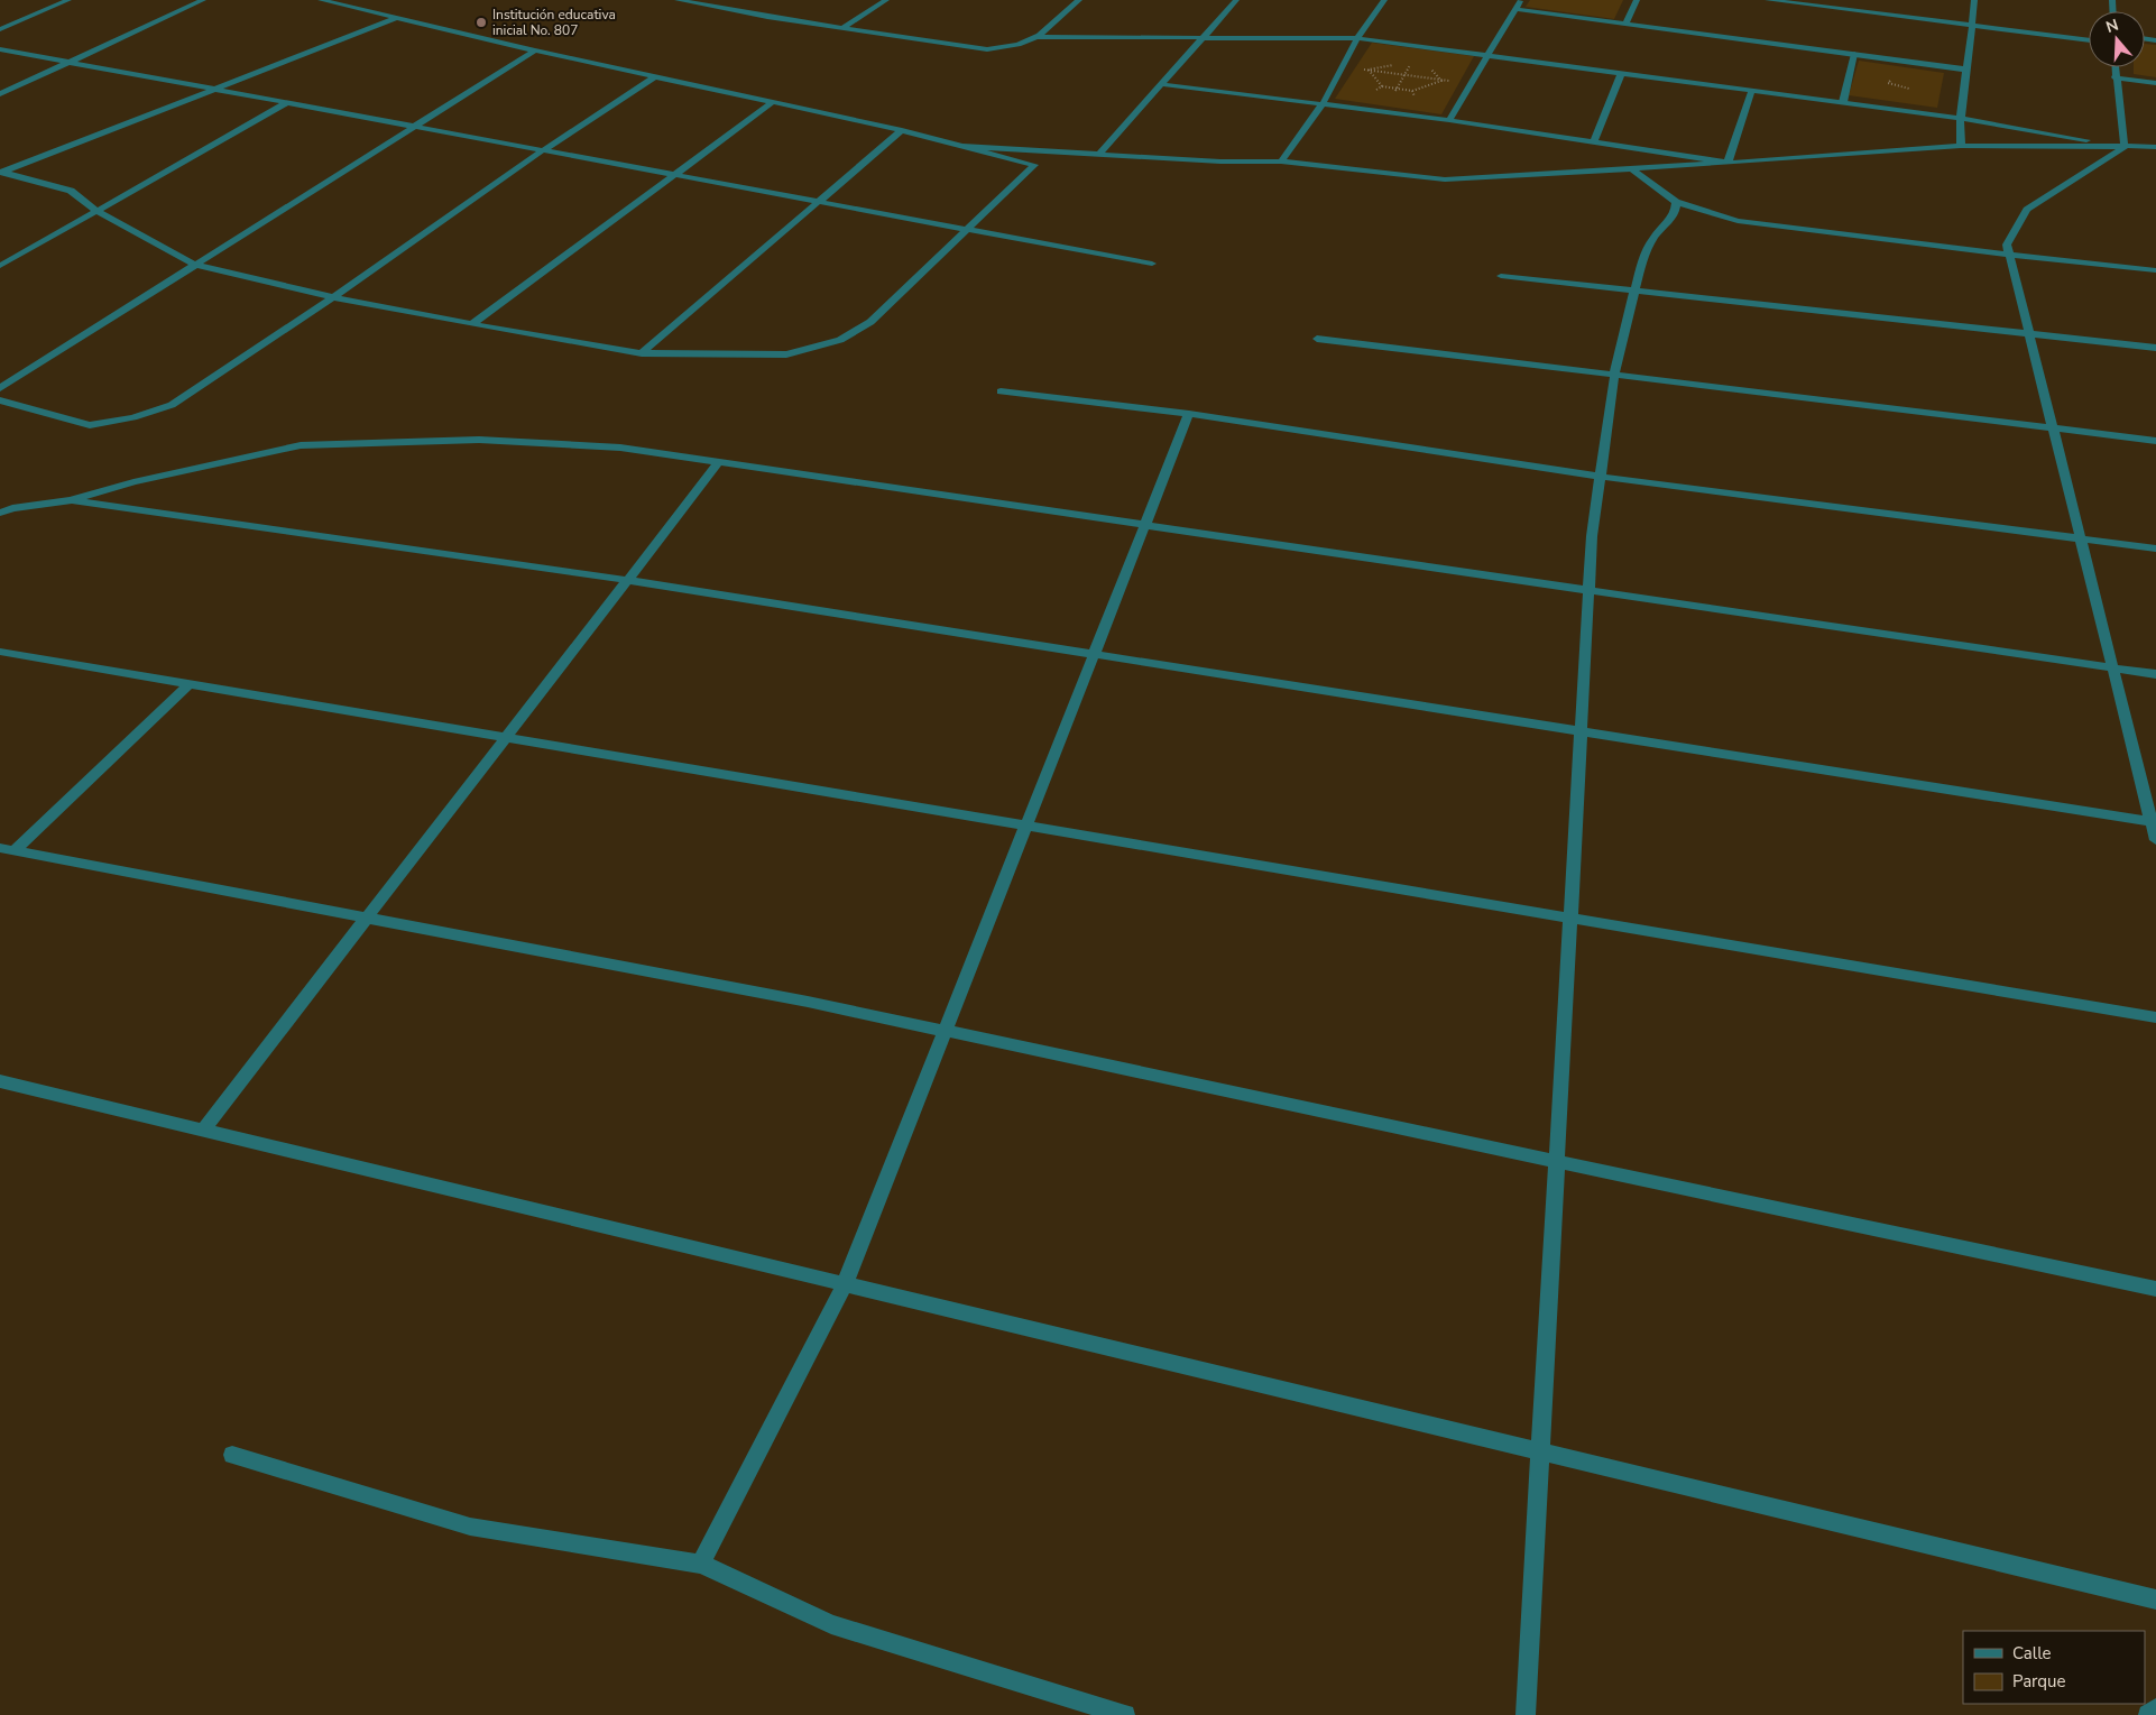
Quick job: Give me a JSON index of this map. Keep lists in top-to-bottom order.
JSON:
{
  "places": ["Institución educativa inicial No. 807"],
  "legend": ["Calle", "Parque"],
  "north": "top"
}
